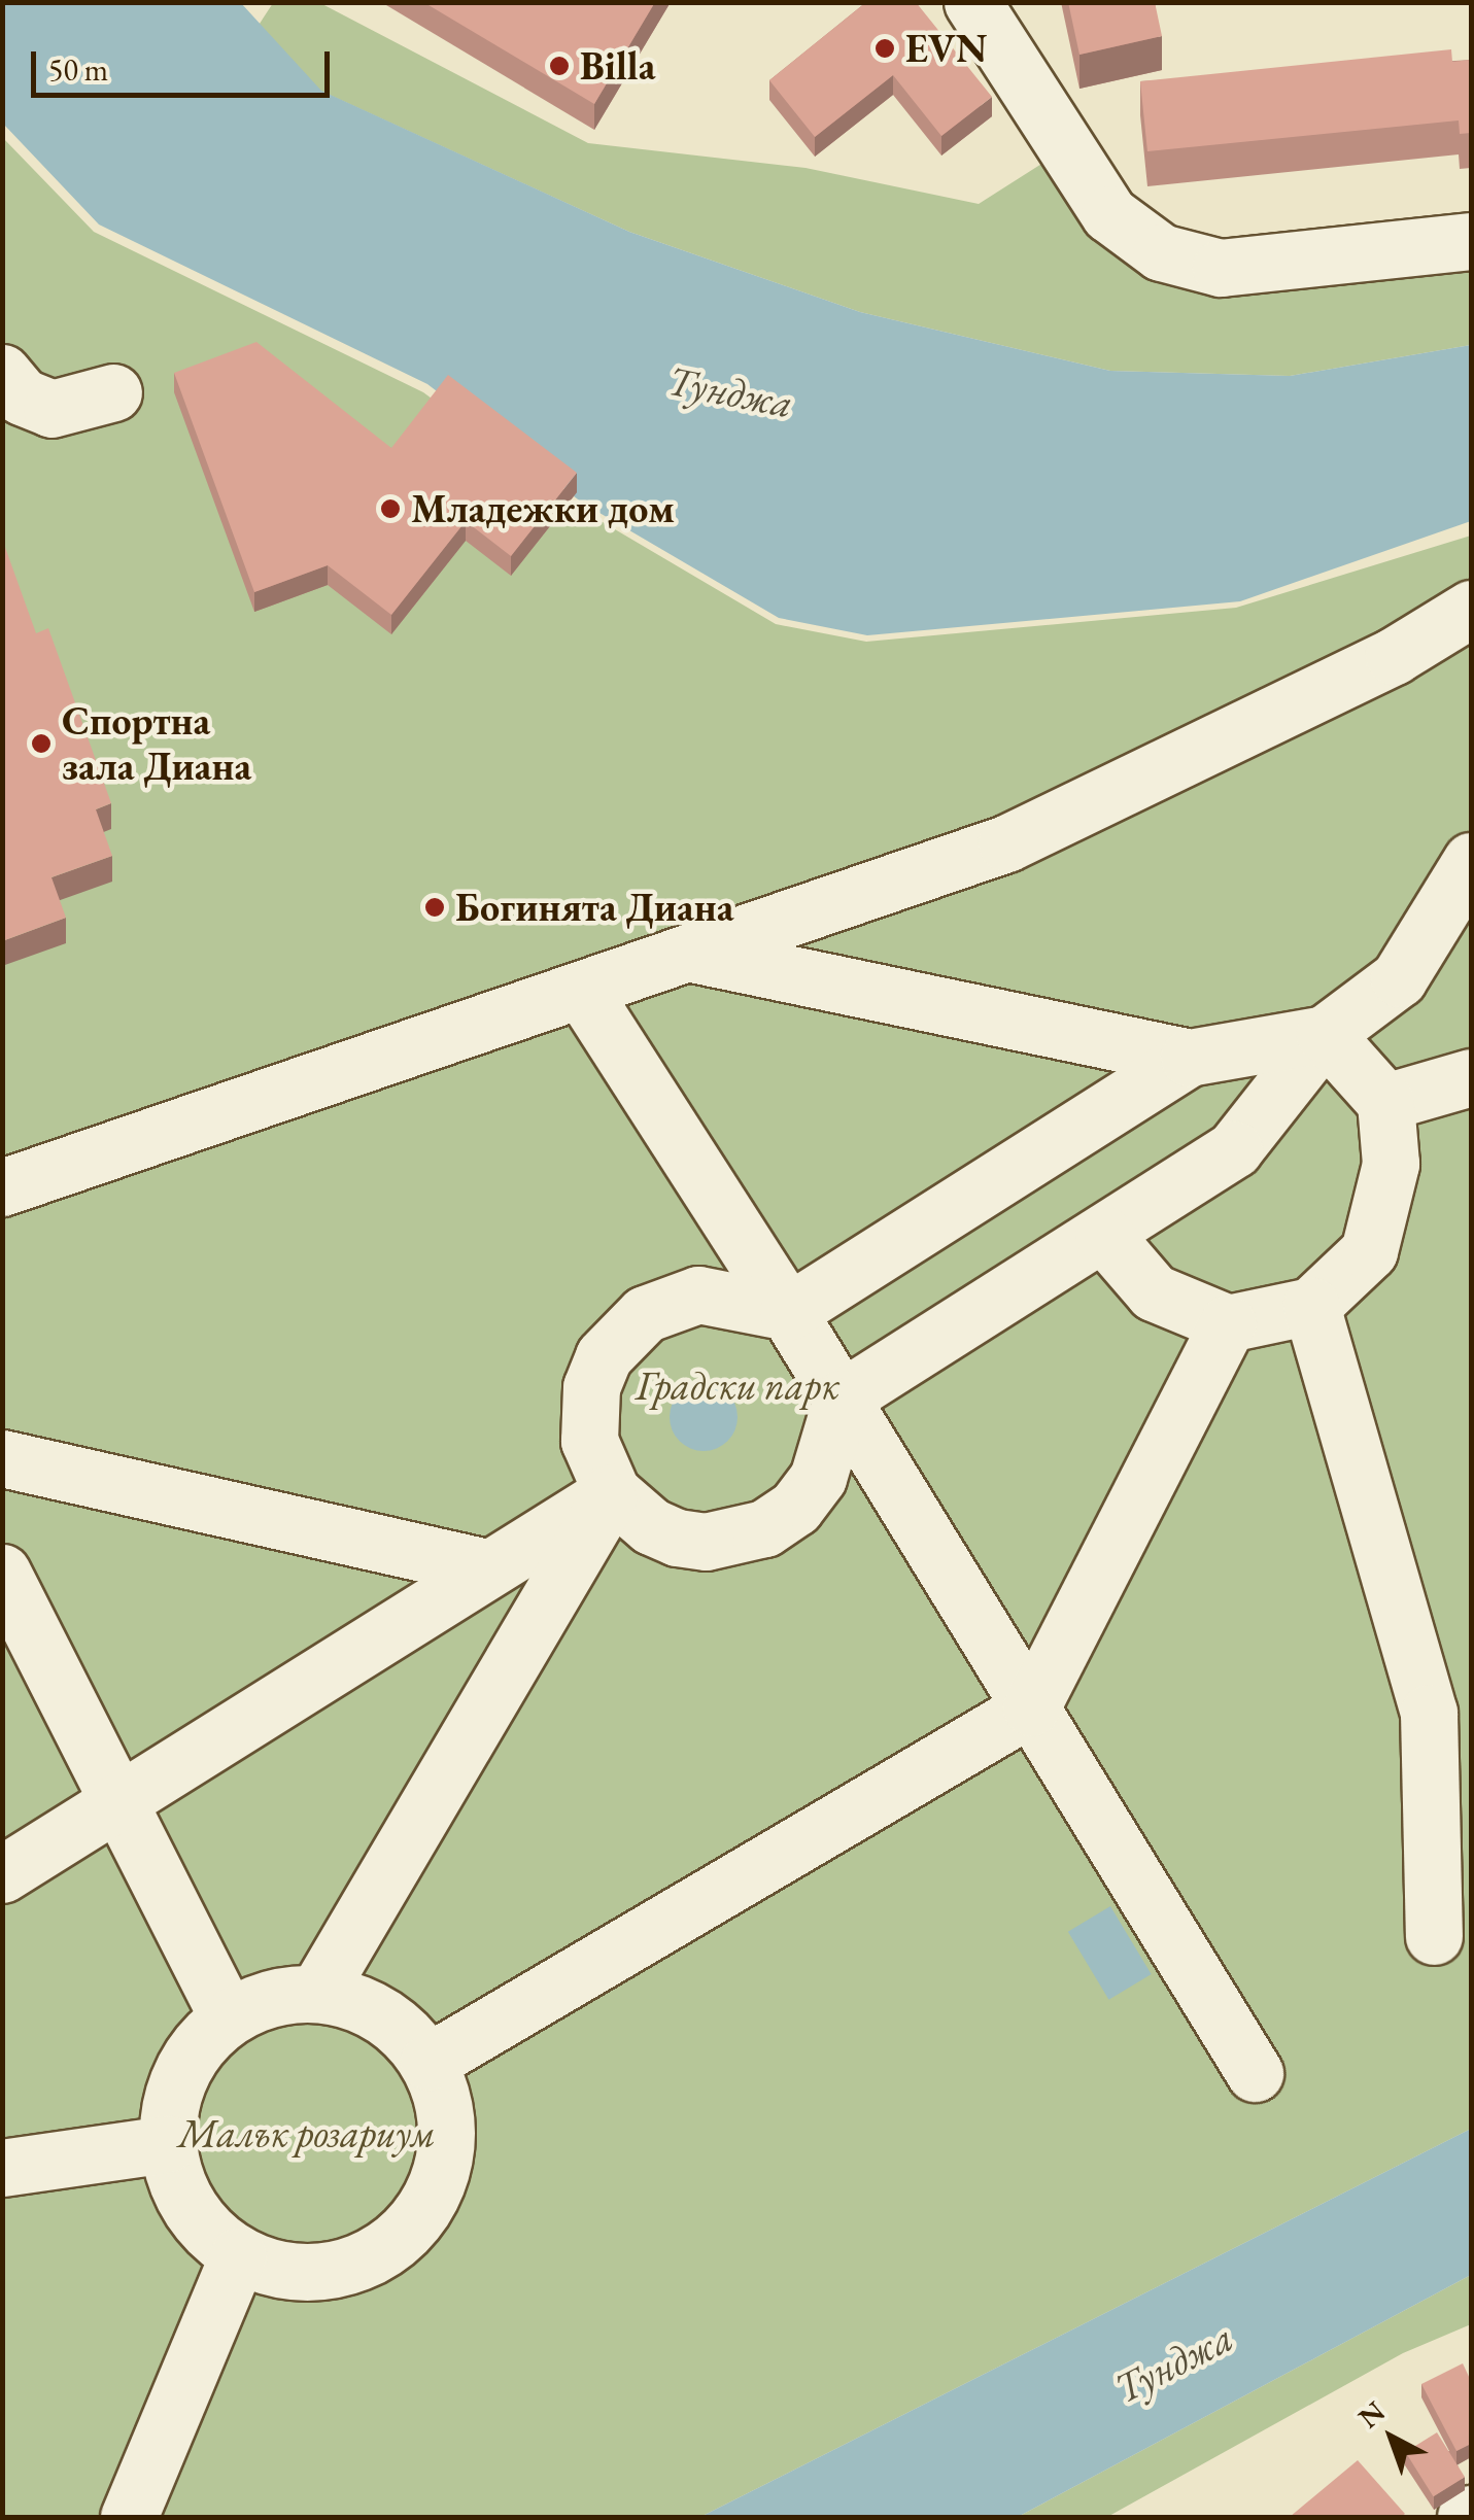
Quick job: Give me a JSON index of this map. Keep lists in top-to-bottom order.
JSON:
{
  "water": ["Тунджа"],
  "parks": ["Градски парк", "Малък розариум"],
  "places": [
    "EVN",
    "Billa",
    "Младежки дом",
    "Спортна зала Диана",
    "Богинята Диана"
  ],
  "scale_bar": "50 m",
  "north": "top left"
}
